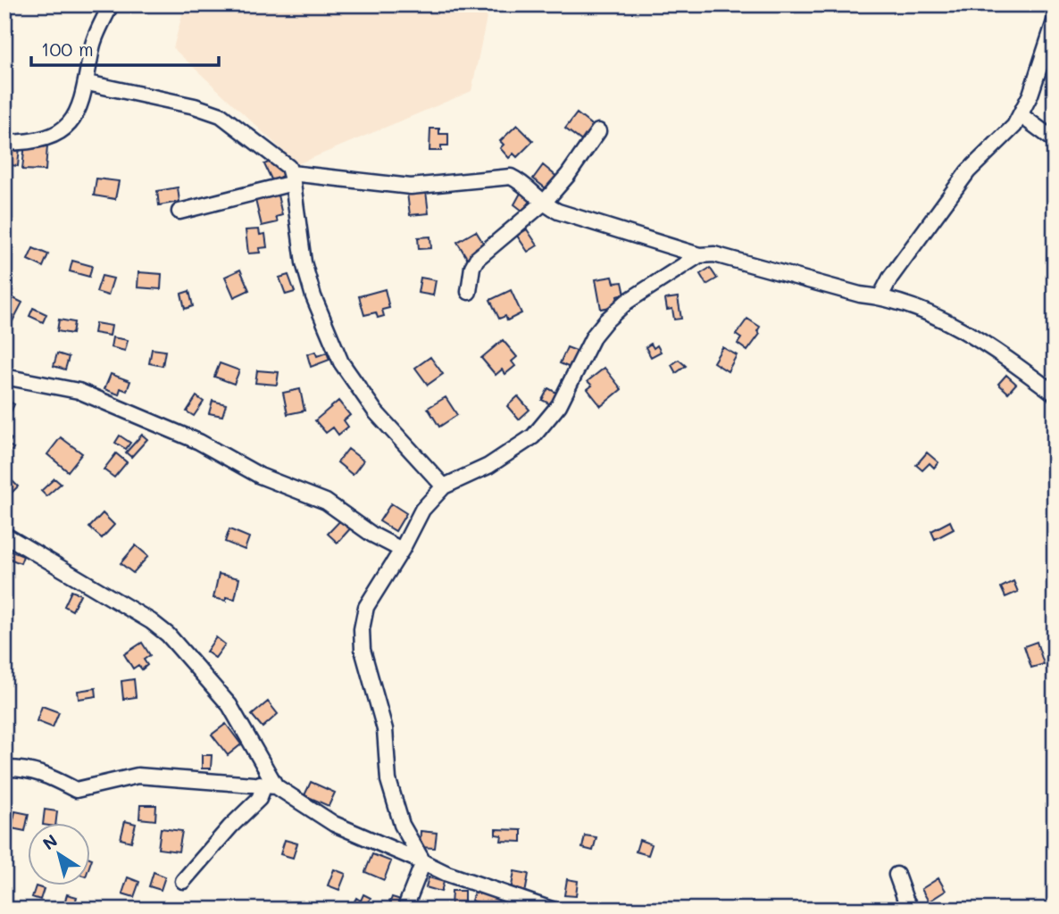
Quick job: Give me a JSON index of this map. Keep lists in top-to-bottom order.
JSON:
{
  "scale_bar": "100 m",
  "north": "top left"
}
